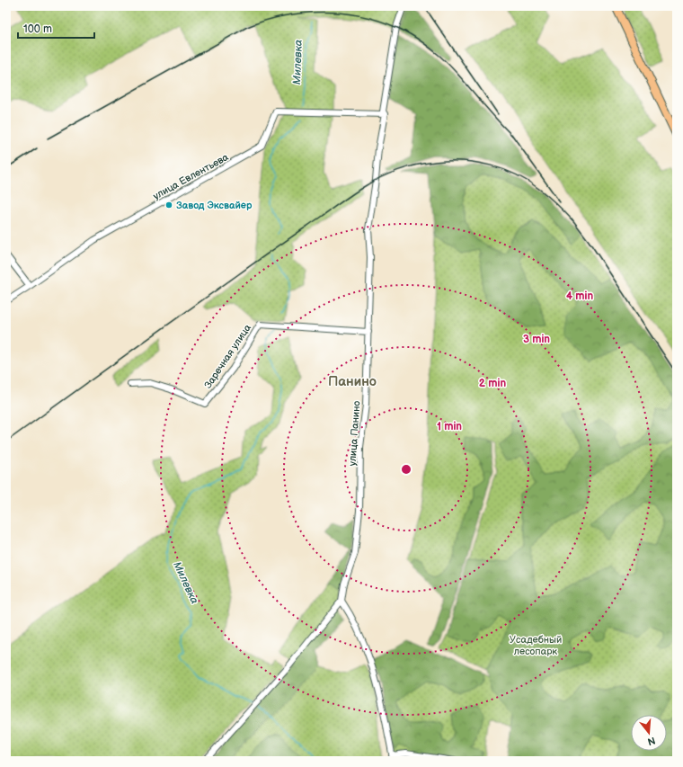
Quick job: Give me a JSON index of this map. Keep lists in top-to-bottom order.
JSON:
{
  "streets": {
    "street": ["улица Евлентьева", "Заречная улица", "улица Панино"]
  },
  "crossings": [
    ["улица Евлентьева", "улица Панино"],
    ["Заречная улица", "улица Панино"]
  ],
  "districts": ["Панино"],
  "water": ["Милевка"],
  "parks": ["Усадебный лесопарк"],
  "places": ["Завод Эксвайер"],
  "scale_bar": "100 m",
  "north": "bottom",
  "rings": [
    "4 min",
    "3 min",
    "2 min",
    "1 min"
  ]
}
